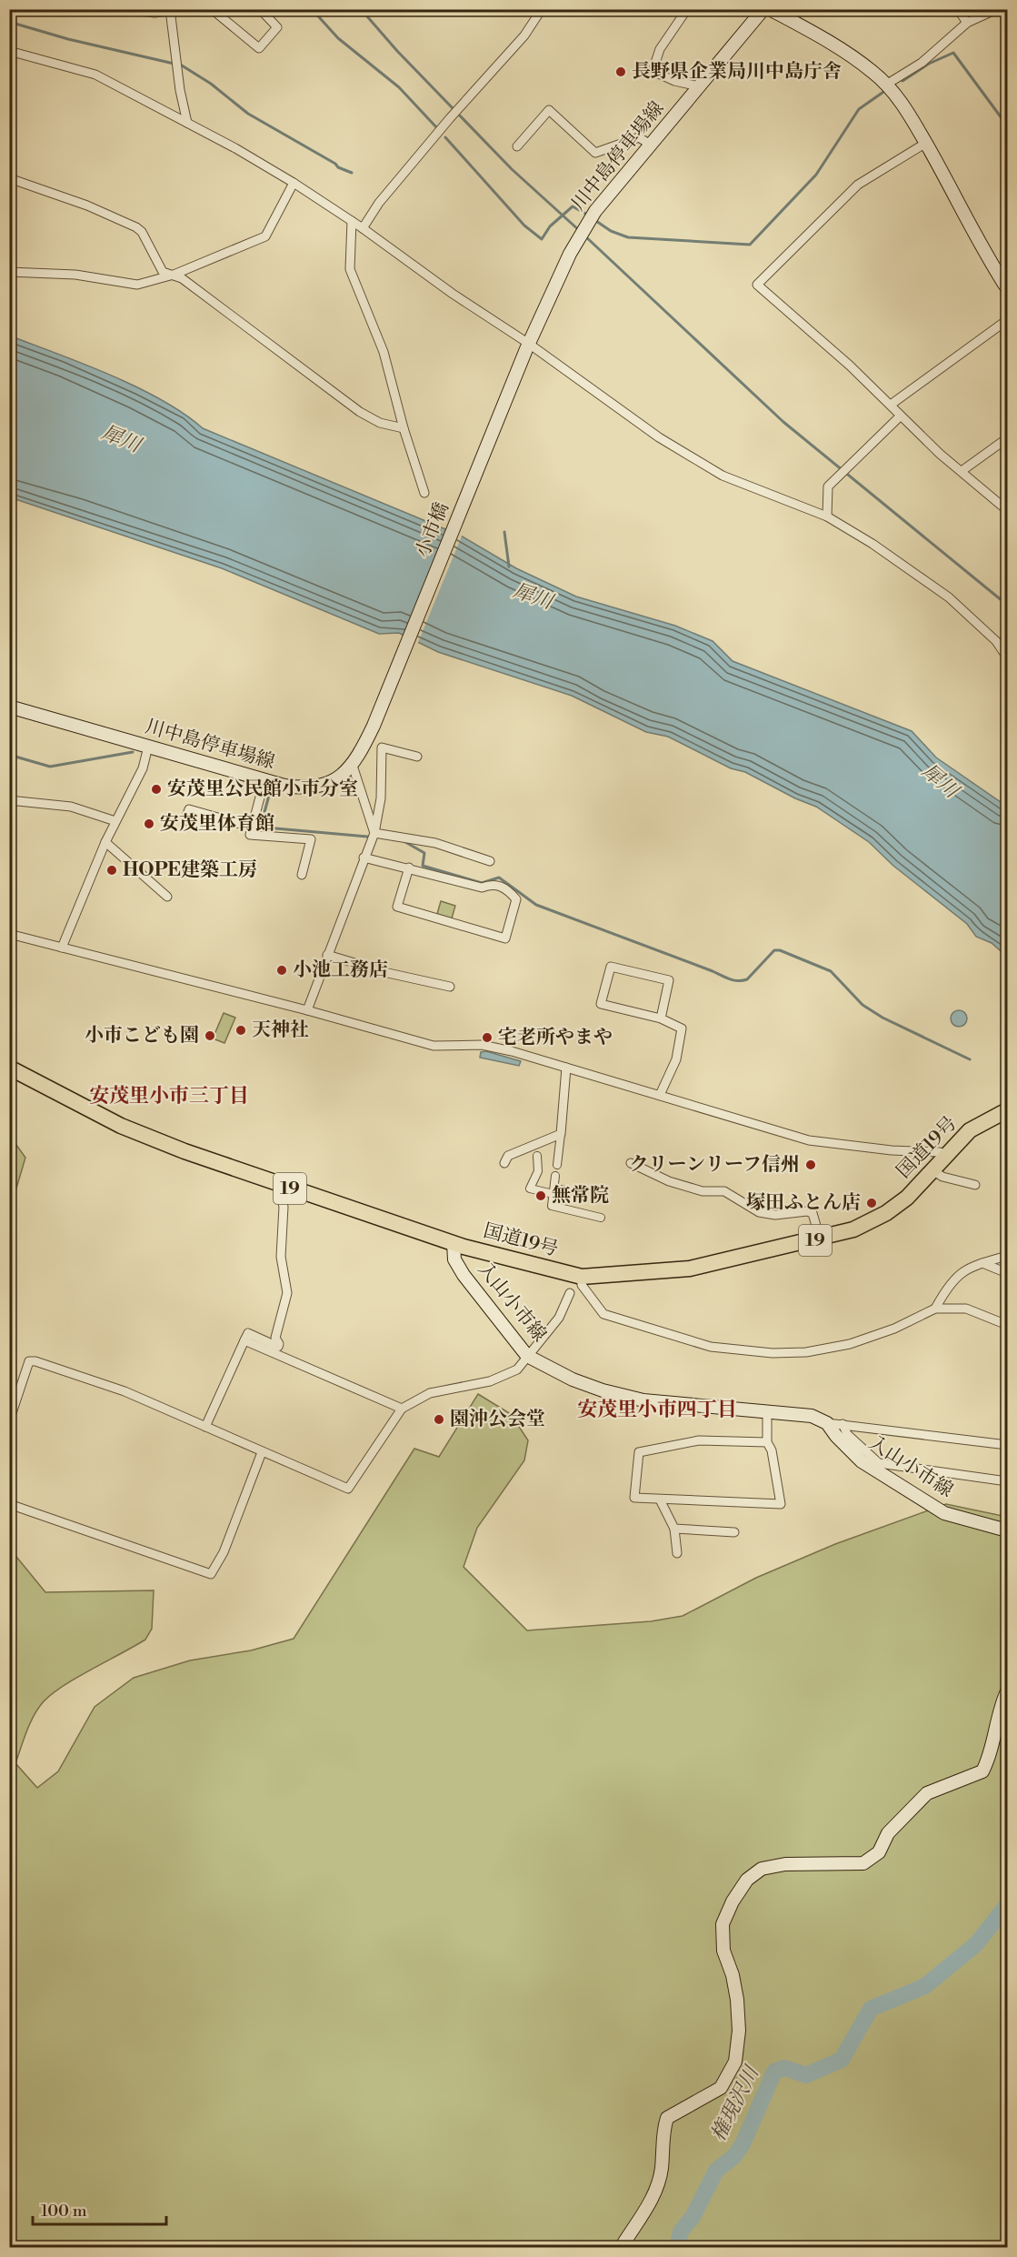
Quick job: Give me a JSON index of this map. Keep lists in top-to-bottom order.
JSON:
{
  "streets": {
    "highway": ["国道19号", "19"],
    "main road": ["川中島停車場線", "小市橋", "入山小市線"]
  },
  "crossings": [
    ["川中島停車場線", "小市橋"],
    ["国道19号", "入山小市線"]
  ],
  "districts": ["安茂里小市三丁目", "安茂里小市四丁目"],
  "water": ["犀川", "権現沢川"],
  "places": [
    "長野県企業局川中島庁舎",
    "安茂里公民館小市分室",
    "安茂里体育館",
    "HOPE建築工房",
    "小池工務店",
    "天神社",
    "小市こども園",
    "宅老所やまや",
    "クリーンリーフ信州",
    "無常院",
    "塚田ふとん店",
    "園沖公会堂"
  ],
  "scale_bar": "100 m"
}
